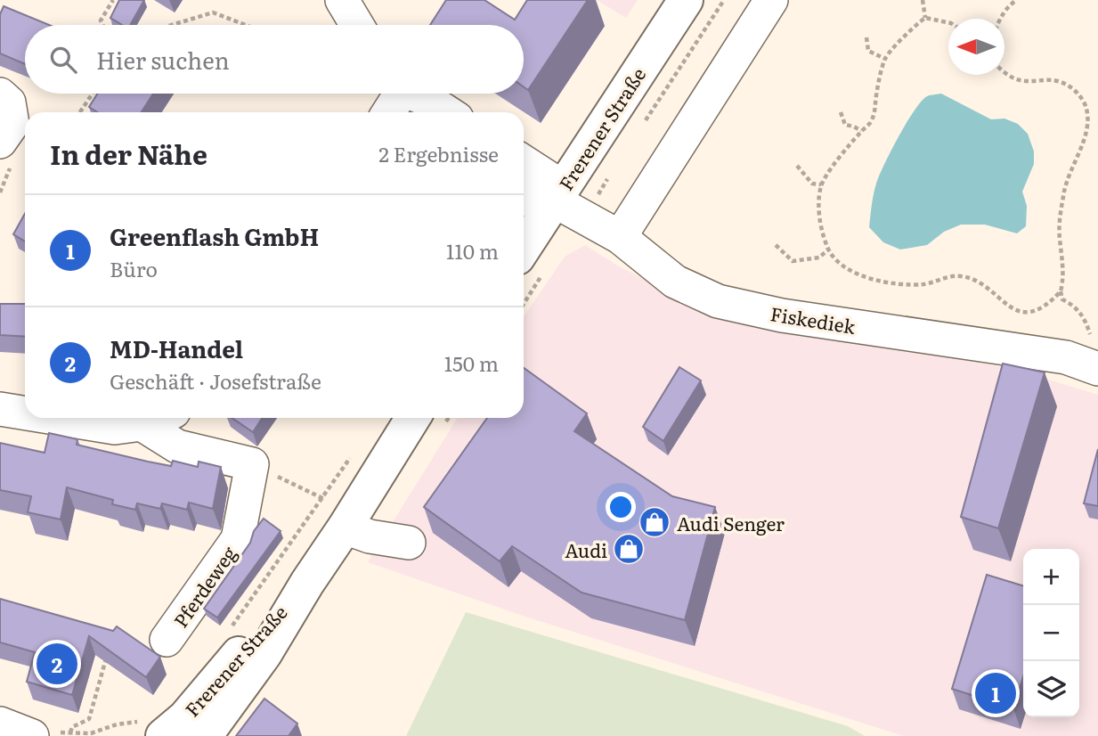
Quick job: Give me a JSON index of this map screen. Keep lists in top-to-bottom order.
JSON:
{
  "streets": {
    "main road": ["Frerener Straße"],
    "street": ["Fiskediek", "Pferdeweg"]
  },
  "crossings": [
    ["Frerener Straße", "Fiskediek"]
  ],
  "places": {
    "shop": ["Audi Senger", "Audi"]
  },
  "north": "left",
  "page": {
    "search": "Hier suchen",
    "heading": ["In der Nähe", "2 Ergebnisse"],
    "list": [
      {
        "mark": "1",
        "name": "Greenflash GmbH",
        "note": "Büro",
        "value": "110 m"
      },
      {
        "mark": "2",
        "name": "MD-Handel",
        "note": "Geschäft · Josefstraße",
        "value": "150 m"
      }
    ],
    "map_buttons": ["+", "−"],
    "pins": ["2", "1"]
  }
}
